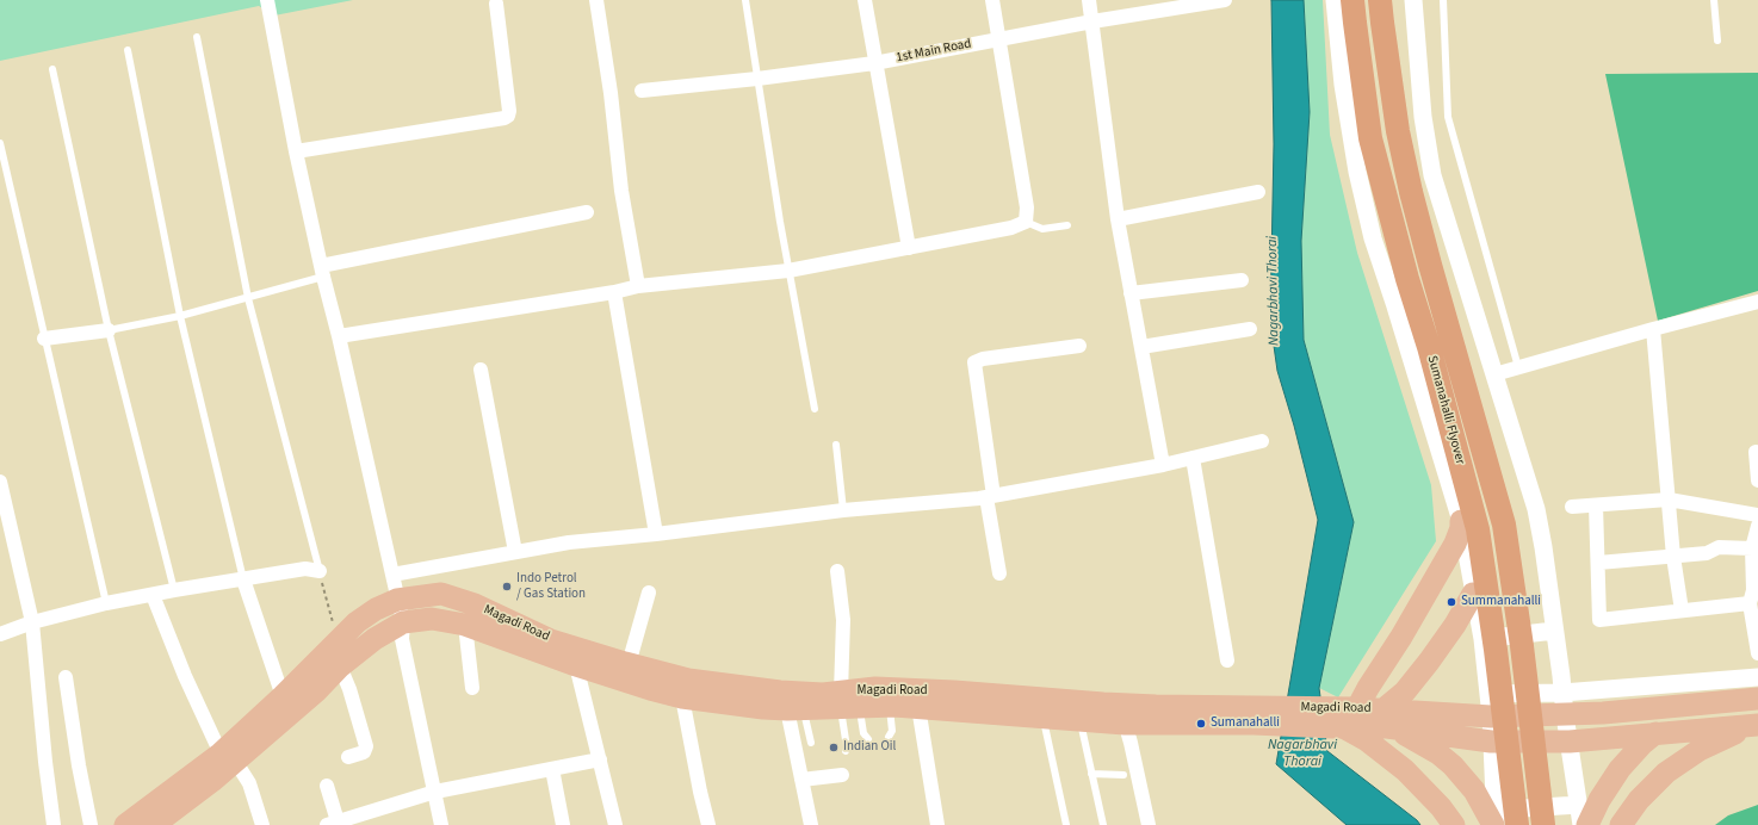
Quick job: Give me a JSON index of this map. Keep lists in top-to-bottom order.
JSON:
{
  "streets": {
    "highway": ["Sumanahalli Flyover"],
    "main road": ["Magadi Road"],
    "street": ["1st Main Road"]
  },
  "water": ["Nagarbhavi Thorai"],
  "places": [
    "Indo Petrol / Gas Station",
    "Summanahalli",
    "Sumanahalli",
    "Indian Oil"
  ]
}
